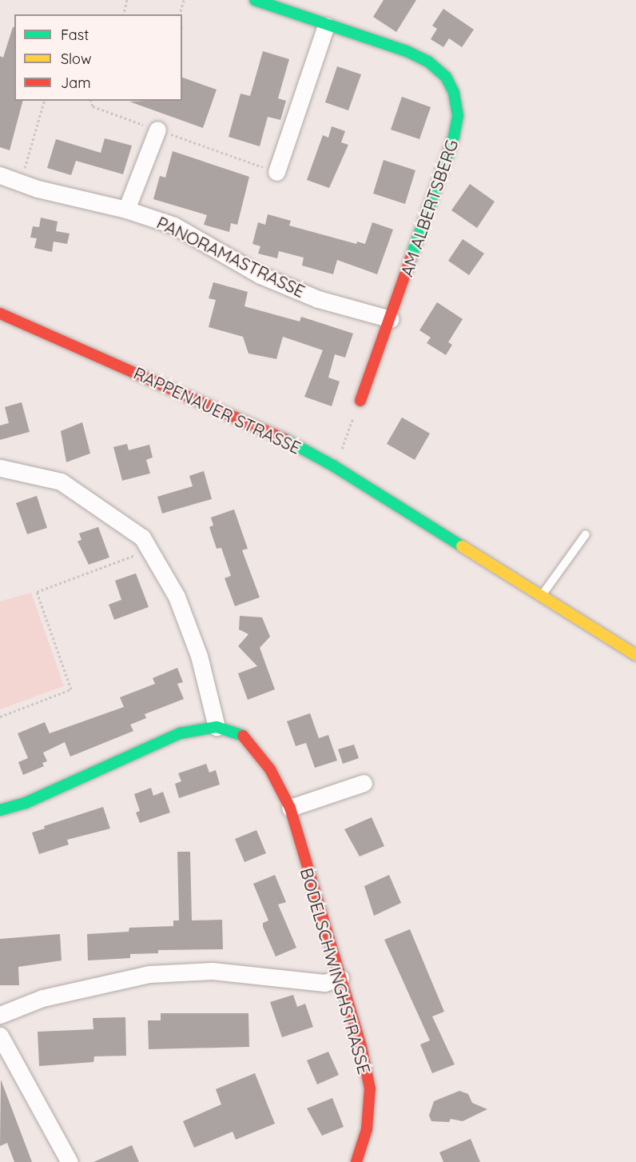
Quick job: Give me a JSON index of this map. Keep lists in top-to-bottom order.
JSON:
{
  "streets": {
    "street": [
      "AM ALBERTSBERG",
      "PANORAMASTRASSE",
      "RAPPENAUER STRASSE",
      "BODELSCHWINGHSTRASSE"
    ]
  },
  "crossings": [
    ["AM ALBERTSBERG", "PANORAMASTRASSE"]
  ],
  "legend": ["Fast", "Slow", "Jam"]
}
